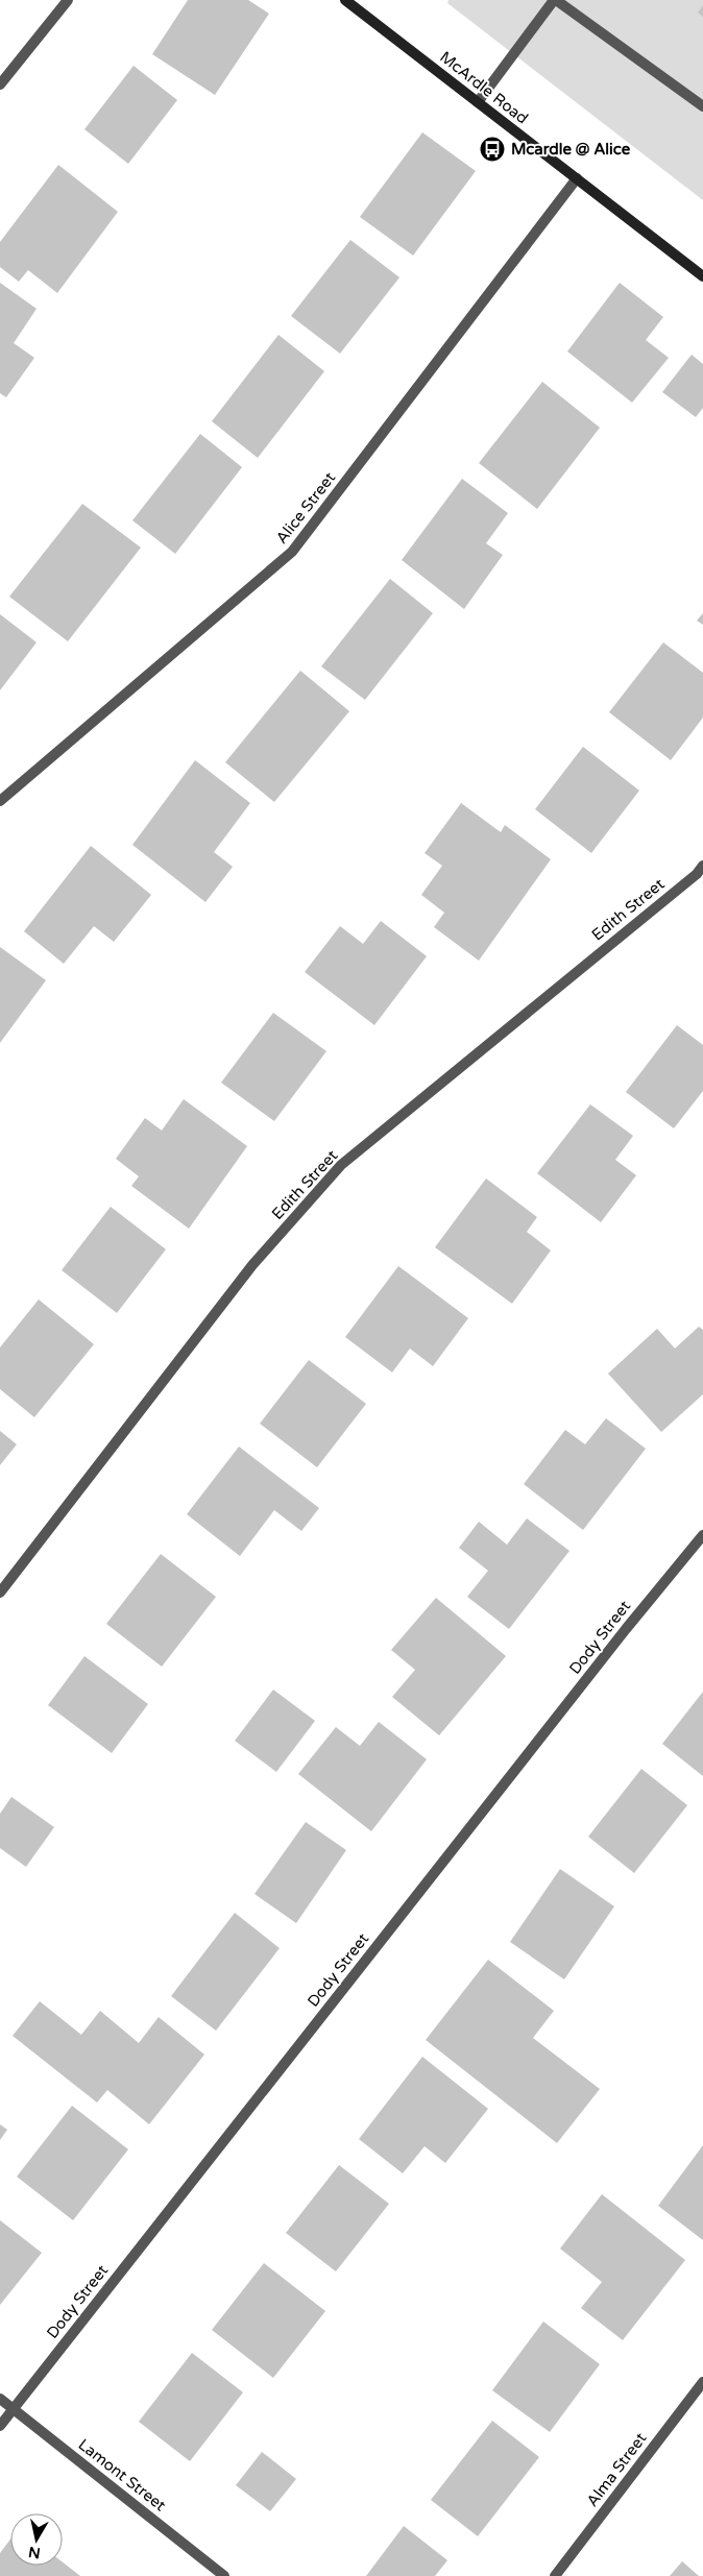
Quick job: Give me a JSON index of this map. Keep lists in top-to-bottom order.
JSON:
{
  "streets": {
    "main road": ["McArdle Road"],
    "street": [
      "Alice Street",
      "Edith Street",
      "Dody Street",
      "Alma Street",
      "Lamont Street"
    ]
  },
  "crossings": [
    ["McArdle Road", "Alice Street"],
    ["Dody Street", "Lamont Street"]
  ],
  "places": {
    "bus stop": ["Mcardle @ Alice"]
  },
  "north": "bottom"
}
